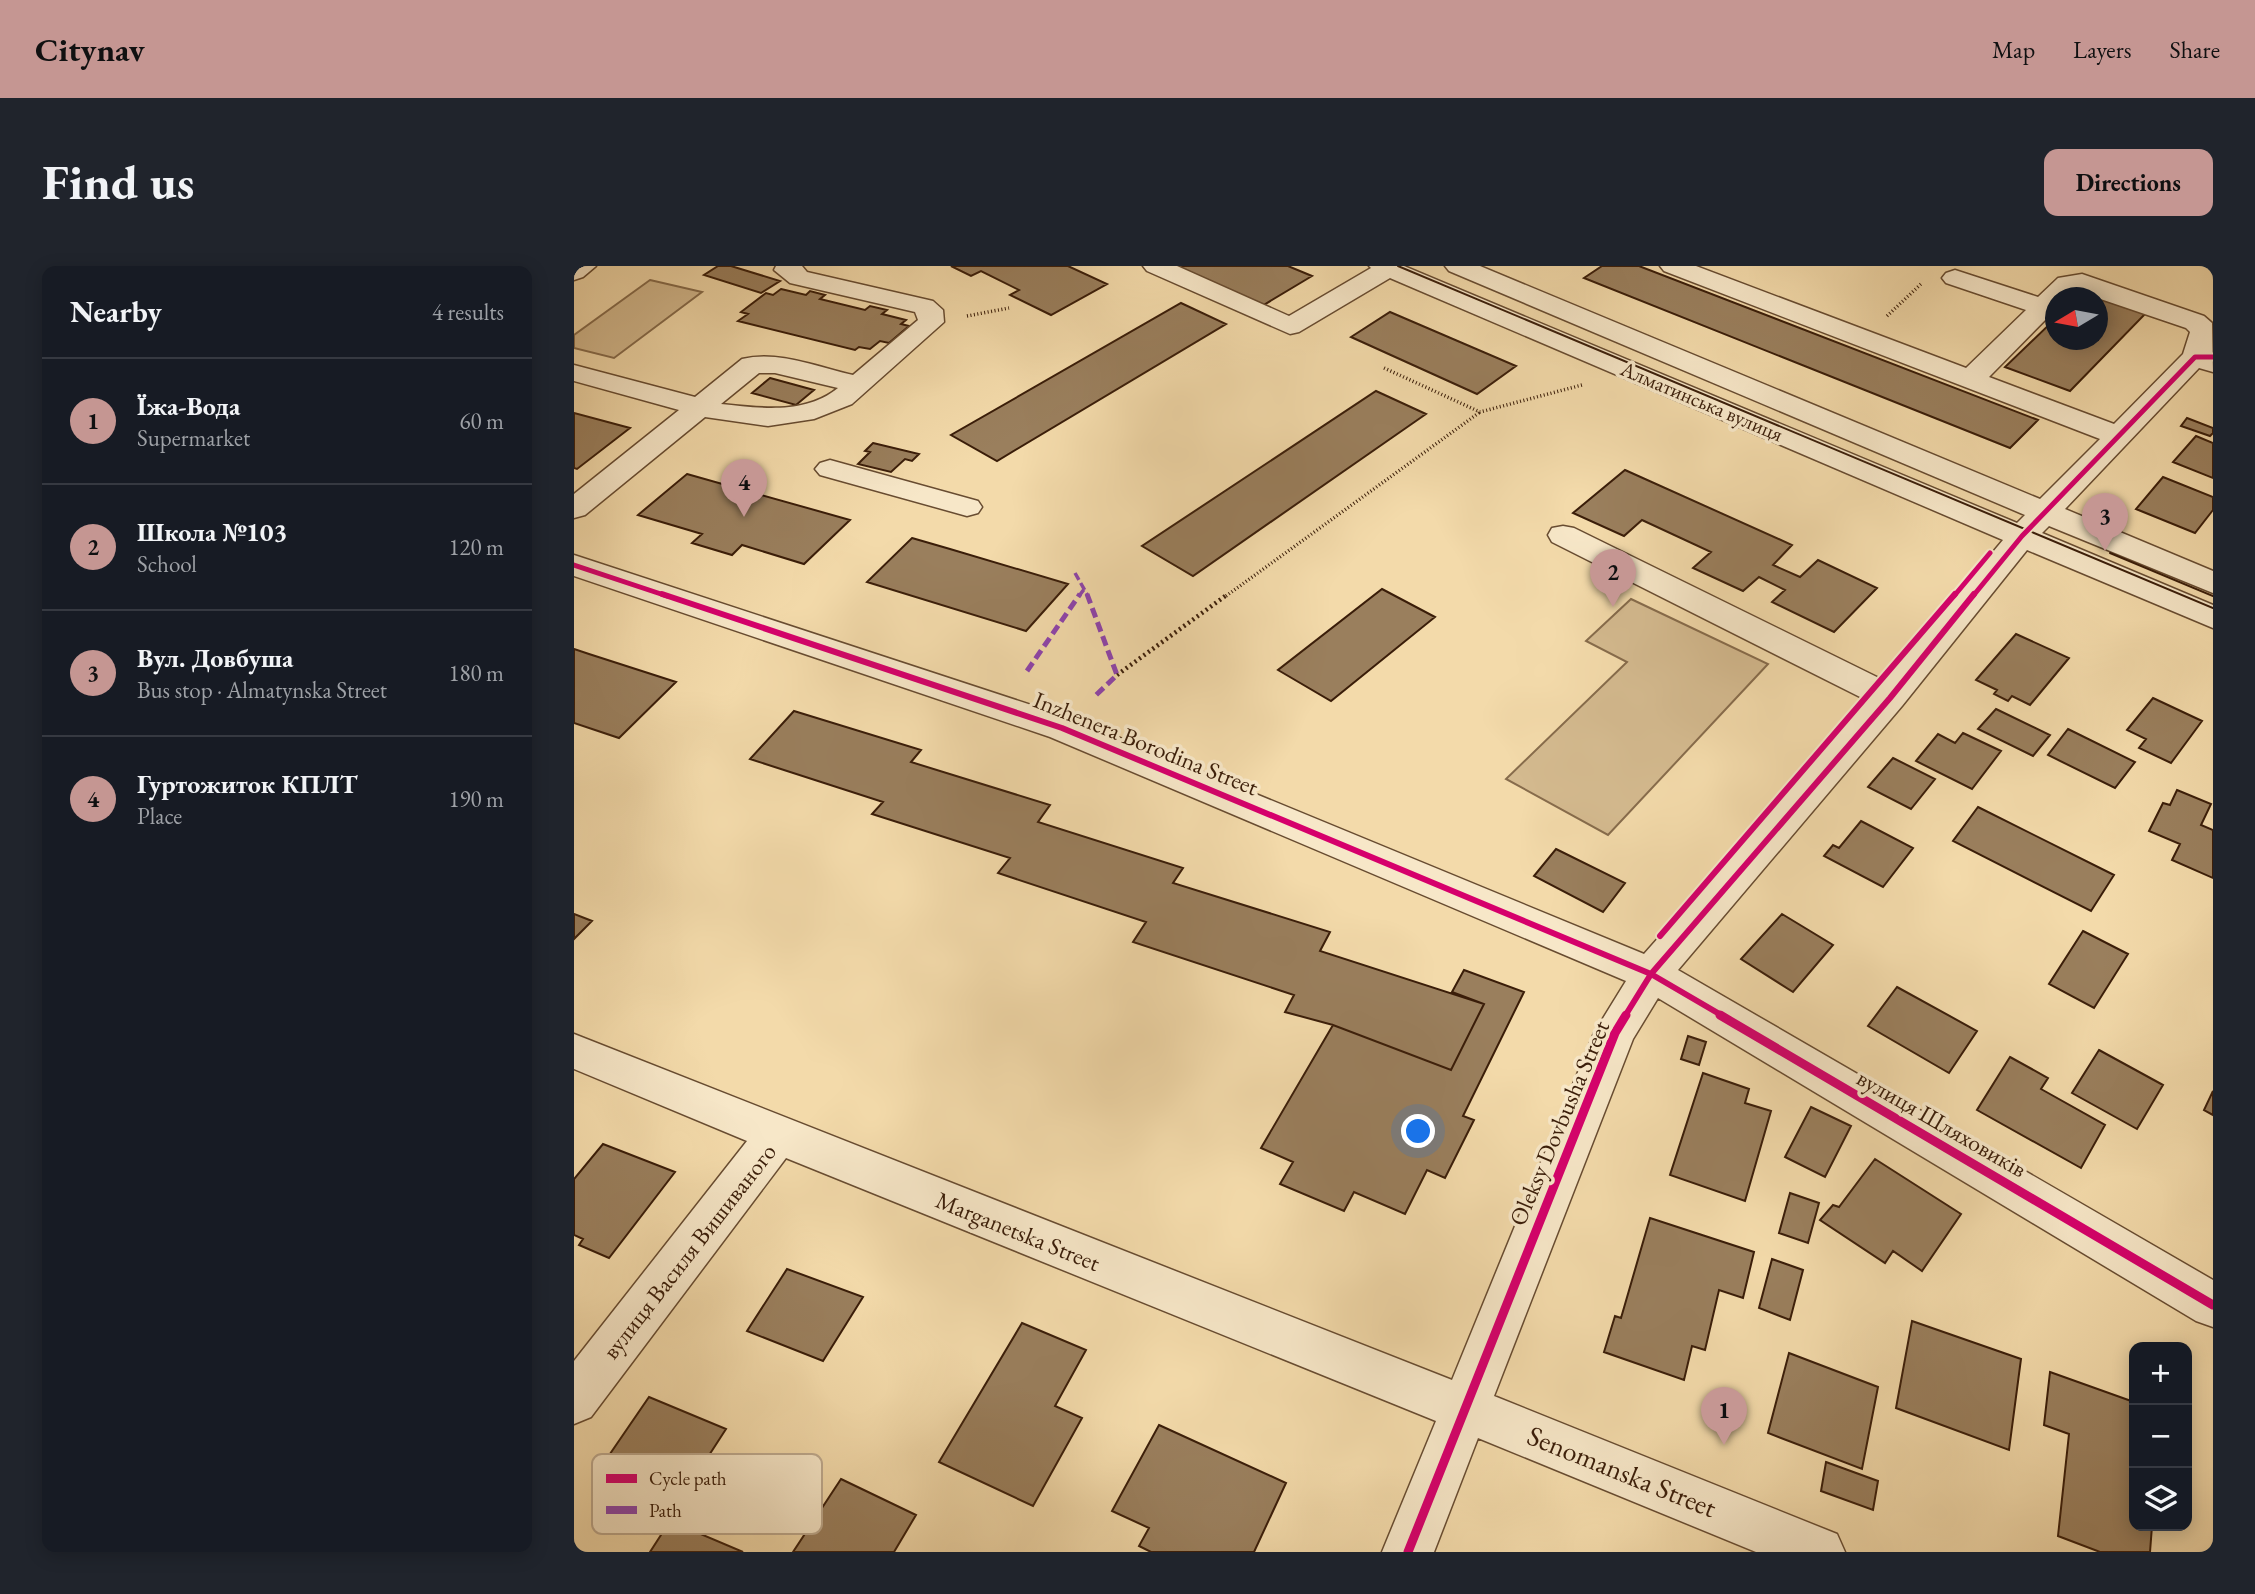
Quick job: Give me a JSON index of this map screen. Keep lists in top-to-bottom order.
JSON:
{
  "streets": {
    "street": [
      "Алматинська вулиця",
      "Inzhenera Borodina Street",
      "Oleksy Dovbusha Street",
      "вулиця Шляховиків",
      "Marganetska Street",
      "вулиця Василя Вишиваного",
      "Senomanska Street"
    ]
  },
  "crossings": [
    ["Алматинська вулиця", "Oleksy Dovbusha Street"],
    ["Inzhenera Borodina Street", "Oleksy Dovbusha Street"],
    ["Inzhenera Borodina Street", "вулиця Шляховиків"],
    ["Oleksy Dovbusha Street", "вулиця Шляховиків"],
    ["Oleksy Dovbusha Street", "Marganetska Street"],
    ["Oleksy Dovbusha Street", "Senomanska Street"],
    ["Marganetska Street", "вулиця Василя Вишиваного"],
    ["Marganetska Street", "Senomanska Street"]
  ],
  "legend": ["Cycle path", "Path"],
  "north": "left",
  "page": {
    "header": "Citynav",
    "nav": ["Map", "Layers", "Share"],
    "buttons": "Directions",
    "title": "Find us",
    "heading": ["Nearby", "4 results"],
    "list": [
      {
        "mark": "1",
        "name": "Їжа-Вода",
        "note": "Supermarket",
        "value": "60 m"
      },
      {
        "mark": "2",
        "name": "Школа №103",
        "note": "School",
        "value": "120 m"
      },
      {
        "mark": "3",
        "name": "Вул. Довбуша",
        "note": "Bus stop · Almatynska Street",
        "value": "180 m"
      },
      {
        "mark": "4",
        "name": "Гуртожиток КПЛТ",
        "note": "Place",
        "value": "190 m"
      }
    ],
    "pins": [
      "4",
      "3",
      "2",
      "1"
    ],
    "map_buttons": ["+", "−"]
  }
}
